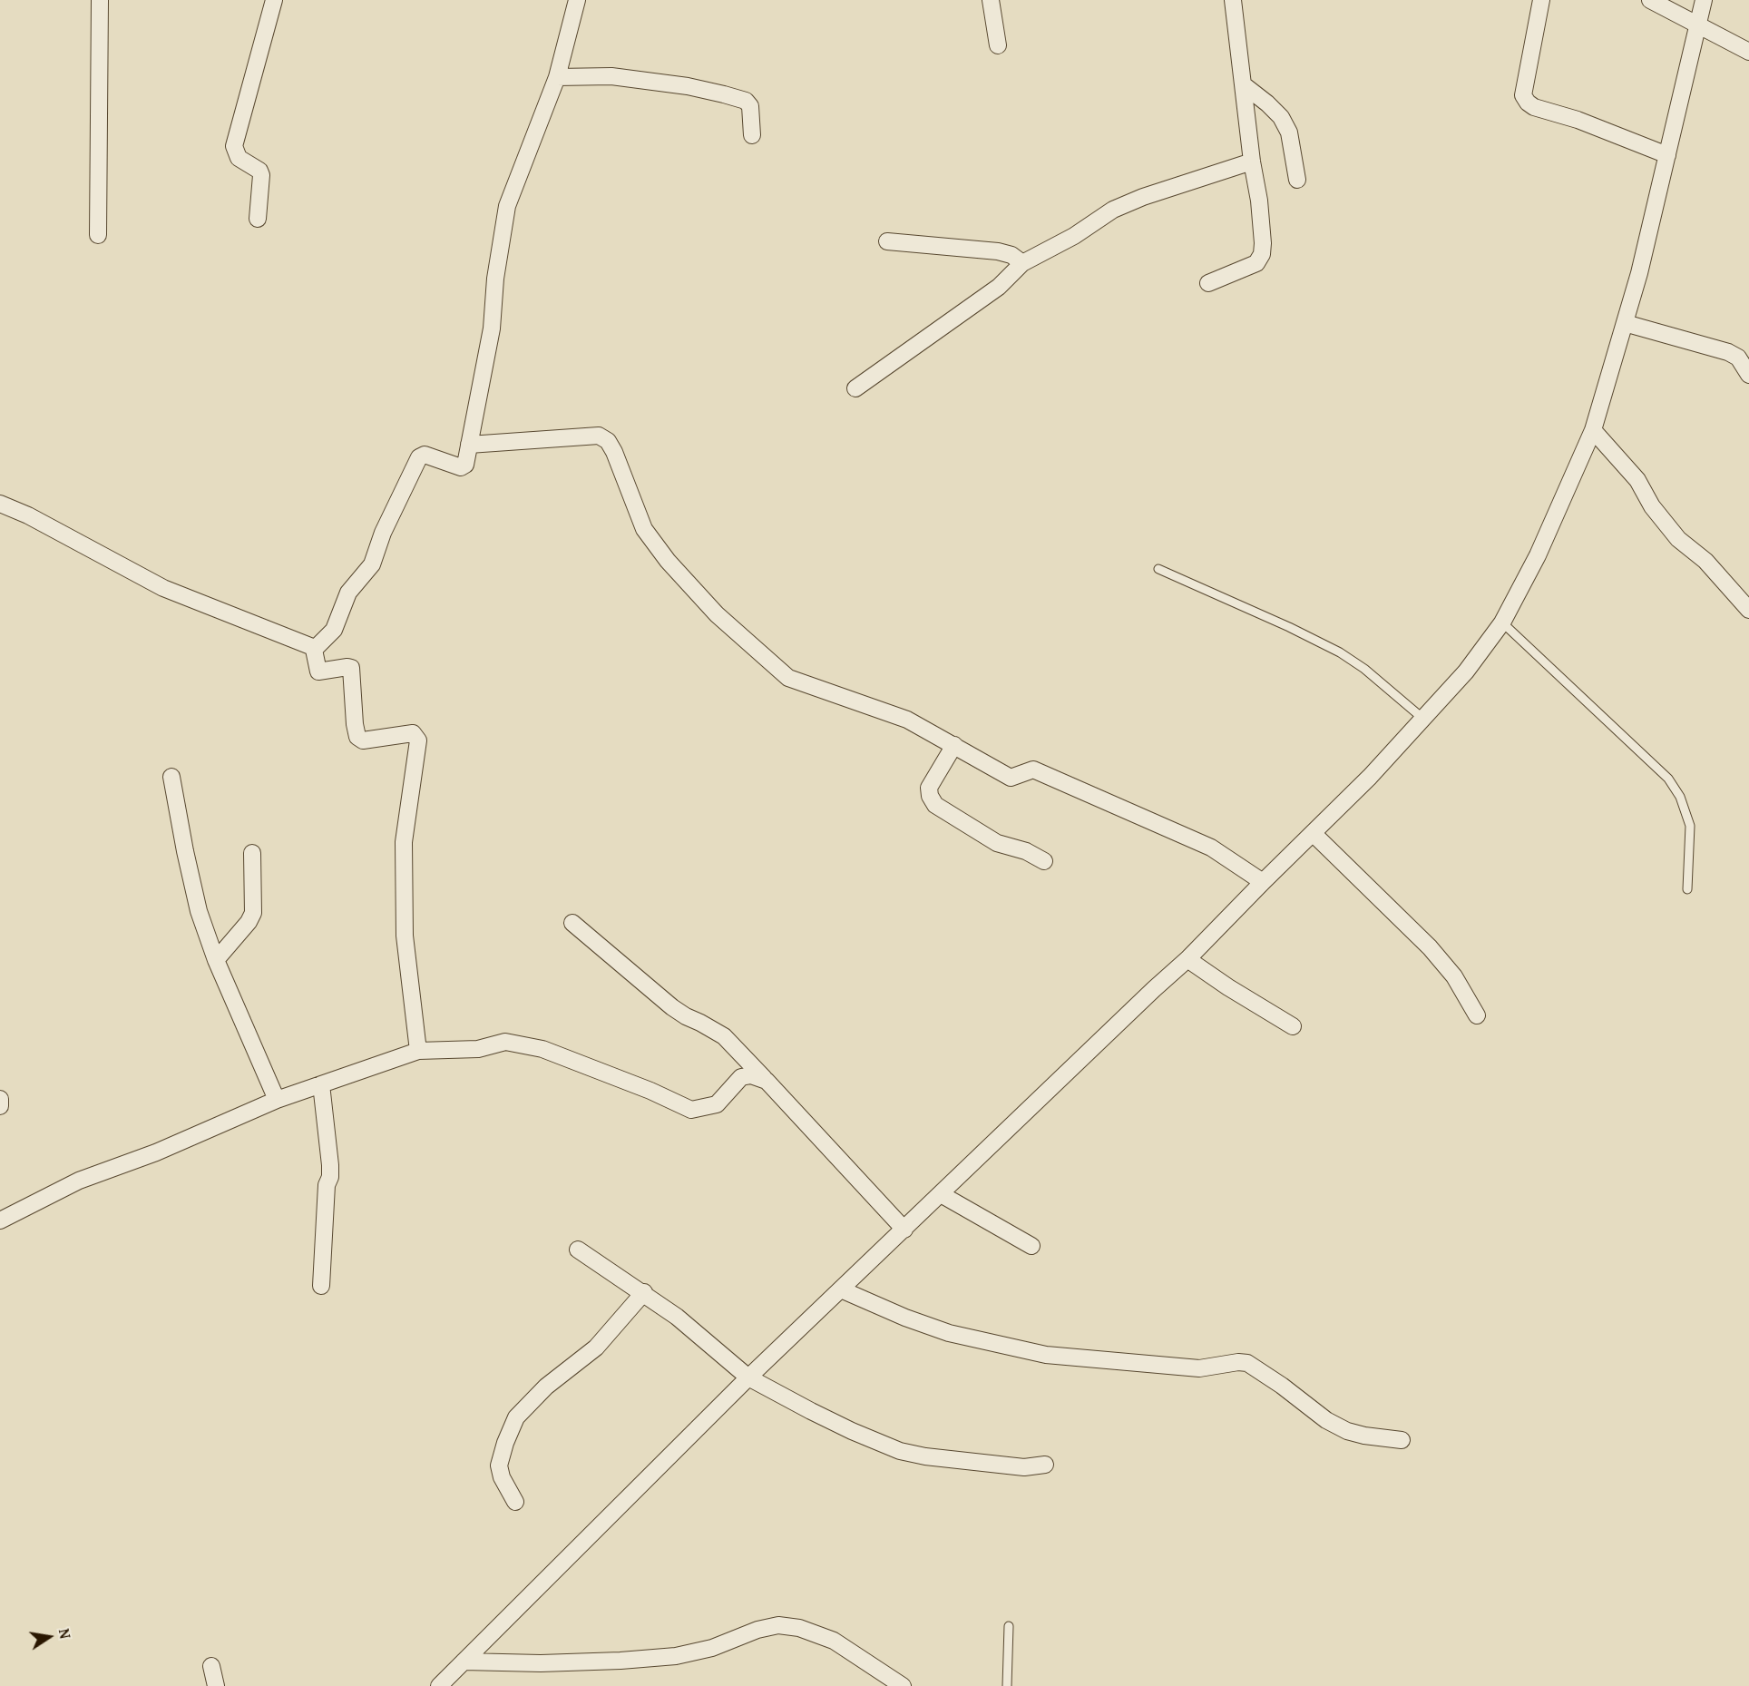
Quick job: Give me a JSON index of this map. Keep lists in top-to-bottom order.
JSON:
{
  "north": "right"
}
